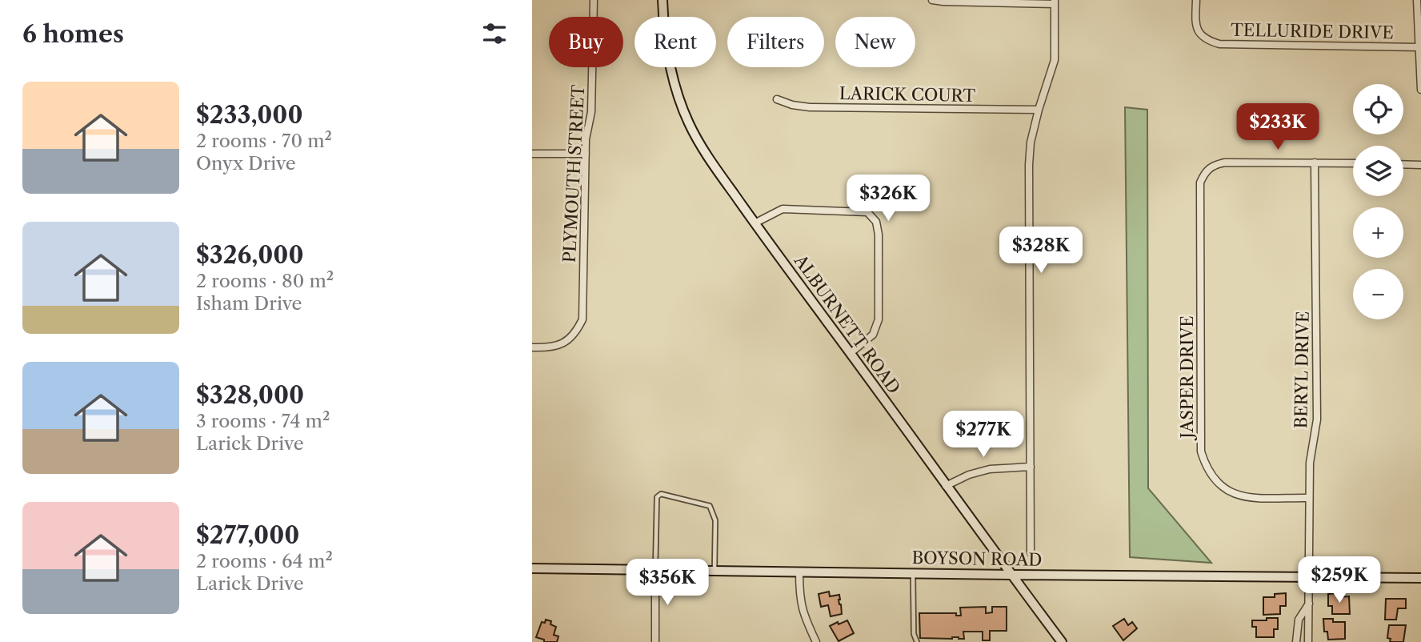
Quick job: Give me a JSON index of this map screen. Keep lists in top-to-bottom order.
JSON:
{
  "streets": {
    "street": [
      "TELLURIDE DRIVE",
      "LARICK COURT",
      "PLYMOUTH STREET",
      "ALBURNETT ROAD",
      "BERYL DRIVE",
      "JASPER DRIVE",
      "BOYSON ROAD"
    ]
  },
  "crossings": [
    ["ALBURNETT ROAD", "BOYSON ROAD"],
    ["BERYL DRIVE", "JASPER DRIVE"],
    ["BERYL DRIVE", "BOYSON ROAD"]
  ],
  "page": {
    "heading": "6 homes",
    "chip": [
      "Buy",
      "Rent",
      "Filters",
      "New"
    ],
    "list": [
      {
        "name": "$233,000",
        "note": "2 rooms · 70 m² · Onyx Drive"
      },
      {
        "name": "$326,000",
        "note": "2 rooms · 80 m² · Isham Drive"
      },
      {
        "name": "$328,000",
        "note": "3 rooms · 74 m² · Larick Drive"
      },
      {
        "name": "$277,000",
        "note": "2 rooms · 64 m² · Larick Drive"
      }
    ],
    "map_buttons": ["+", "−"],
    "price": [
      "$233K",
      "$326K",
      "$328K",
      "$277K",
      "$259K",
      "$356K"
    ]
  }
}
